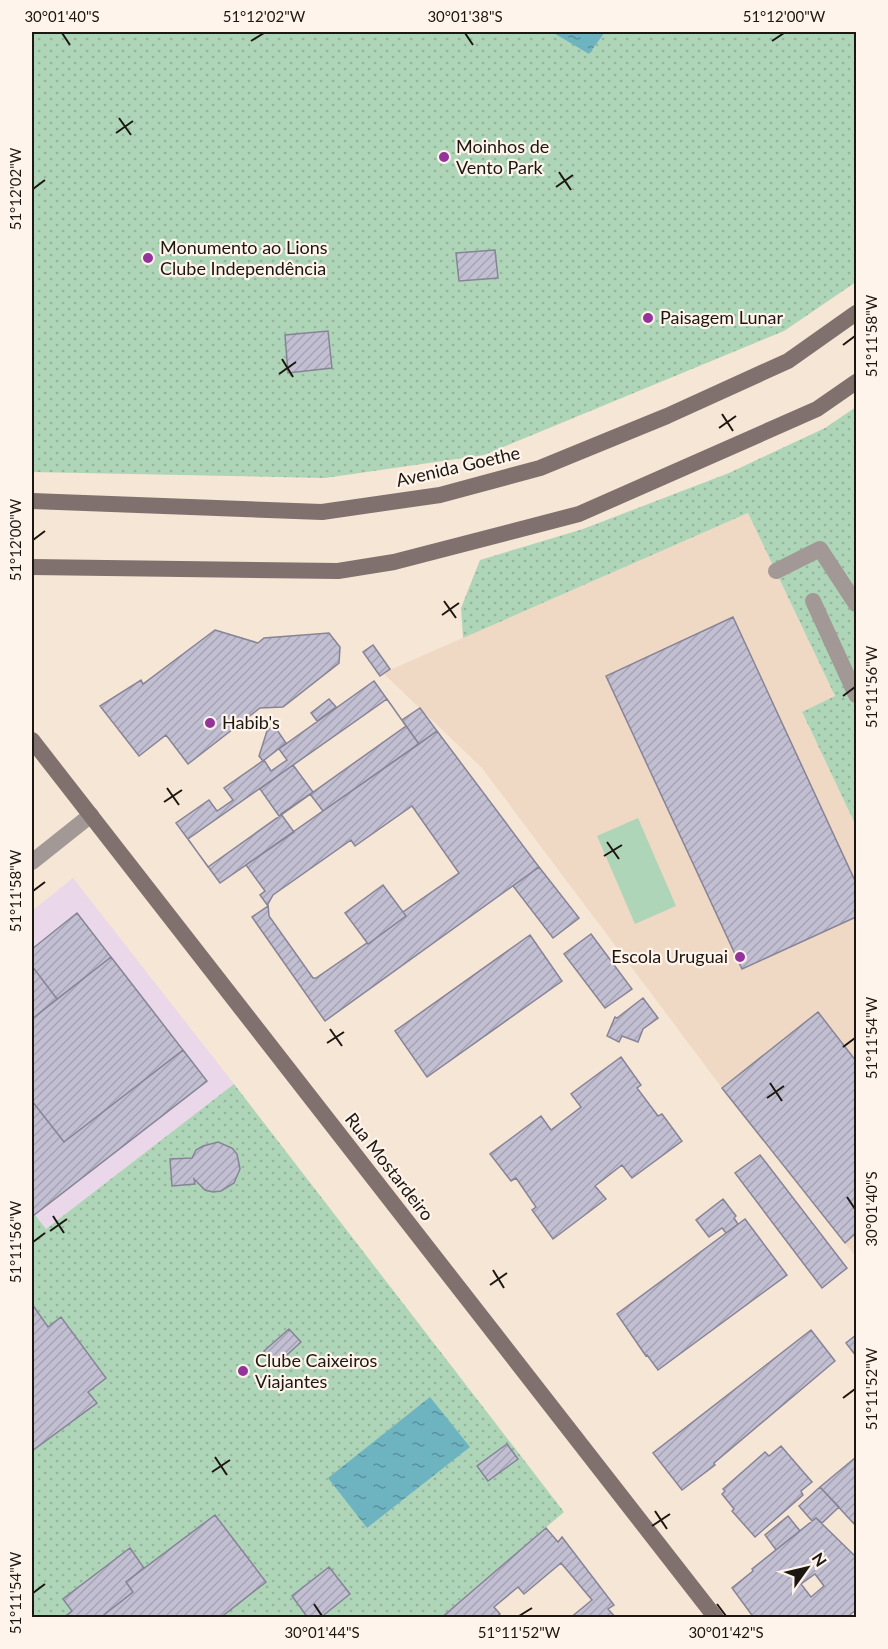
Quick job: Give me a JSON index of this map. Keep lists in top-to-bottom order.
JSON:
{
  "streets": {
    "main road": ["Avenida Goethe", "Rua Mostardeiro"]
  },
  "places": [
    "Moinhos de Vento Park",
    "Monumento ao Lions Clube Independência",
    "Paisagem Lunar",
    "Habib's",
    "Escola Uruguai",
    "Clube Caixeiros Viajantes"
  ],
  "north": "top right",
  "coordinates": [
    "30°01'40\"S",
    "51°12'02\"W",
    "30°01'38\"S",
    "51°12'00\"W",
    "51°11'58\"W",
    "51°11'56\"W",
    "51°11'54\"W",
    "51°11'52\"W",
    "30°01'44\"S",
    "30°01'42\"S"
  ]
}
